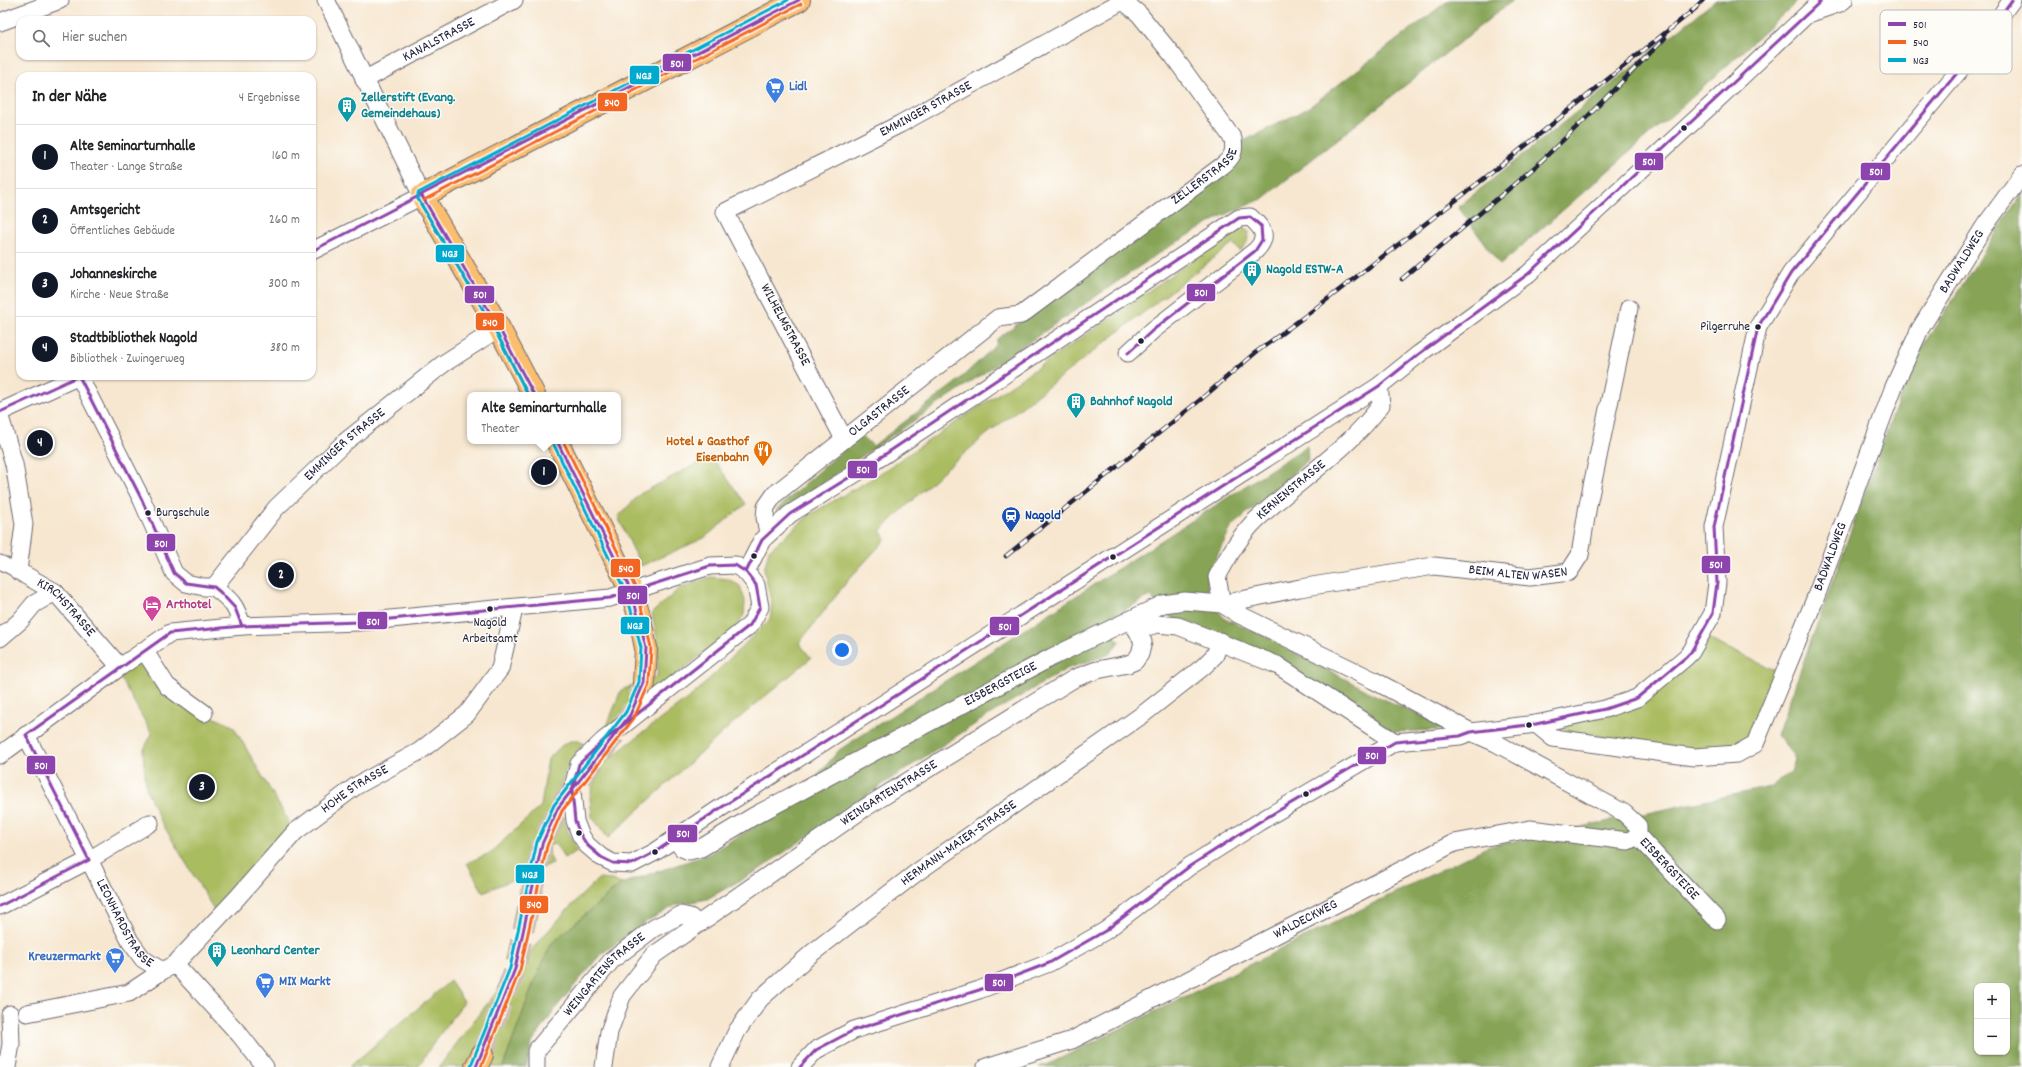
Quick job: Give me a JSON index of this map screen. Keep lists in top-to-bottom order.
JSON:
{
  "streets": {
    "street": [
      "KANALSTRASSE",
      "EMMINGER STRASSE",
      "ZELLERSTRASSE",
      "BADWALDWEG",
      "WILHELMSTRASSE",
      "OLGASTRASSE",
      "KERNENSTRASSE",
      "BEIM ALTEN WASEN",
      "KIRCHSTRASSE",
      "EISBERGSTEIGE",
      "HOHE STRASSE",
      "WEINGARTENSTRASSE",
      "HERMANN-MAIER-STRASSE",
      "WALDECKWEG",
      "LEONHARDSTRASSE"
    ]
  },
  "crossings": [
    ["EMMINGER STRASSE", "ZELLERSTRASSE"],
    ["EMMINGER STRASSE", "WILHELMSTRASSE"],
    ["ZELLERSTRASSE", "OLGASTRASSE"],
    ["WILHELMSTRASSE", "OLGASTRASSE"],
    ["KERNENSTRASSE", "BEIM ALTEN WASEN"],
    ["KERNENSTRASSE", "EISBERGSTEIGE"],
    ["BEIM ALTEN WASEN", "EISBERGSTEIGE"],
    ["EISBERGSTEIGE", "WEINGARTENSTRASSE"],
    ["EISBERGSTEIGE", "HERMANN-MAIER-STRASSE"],
    ["EISBERGSTEIGE", "WALDECKWEG"],
    ["HOHE STRASSE", "LEONHARDSTRASSE"]
  ],
  "places": {
    "supermarket": ["Lidl", "Kreuzermarkt", "MIX Markt"],
    "building": [
      "Zellerstift (Evang. Gemeindehaus)",
      "Nagold ESTW-A",
      "Bahnhof Nagold",
      "Leonhard Center"
    ],
    "other": ["Pilgerruhe", "Burgschule", "Nagold Arbeitsamt"],
    "restaurant": ["Hotel & Gasthof Eisenbahn"],
    "station": ["Nagold"],
    "hotel": ["Arthotel"]
  },
  "lines": ["transit line 501", "transit line NG3", "transit line 540"],
  "legend": ["501", "540", "NG3"],
  "page": {
    "search": "Hier suchen",
    "heading": ["In der Nähe", "4 Ergebnisse"],
    "list": [
      {
        "mark": "1",
        "name": "Alte Seminarturnhalle",
        "note": "Theater · Lange Straße",
        "value": "160 m"
      },
      {
        "mark": "2",
        "name": "Amtsgericht",
        "note": "Öffentliches Gebäude",
        "value": "260 m"
      },
      {
        "mark": "3",
        "name": "Johanneskirche",
        "note": "Kirche · Neue Straße",
        "value": "300 m"
      },
      {
        "mark": "4",
        "name": "Stadtbibliothek Nagold",
        "note": "Bibliothek · Zwingerweg",
        "value": "380 m"
      }
    ],
    "popup": ["Alte Seminarturnhalle", "Theater"],
    "pins": [
      "4",
      "1",
      "2",
      "3"
    ],
    "map_buttons": ["+", "−"]
  }
}
